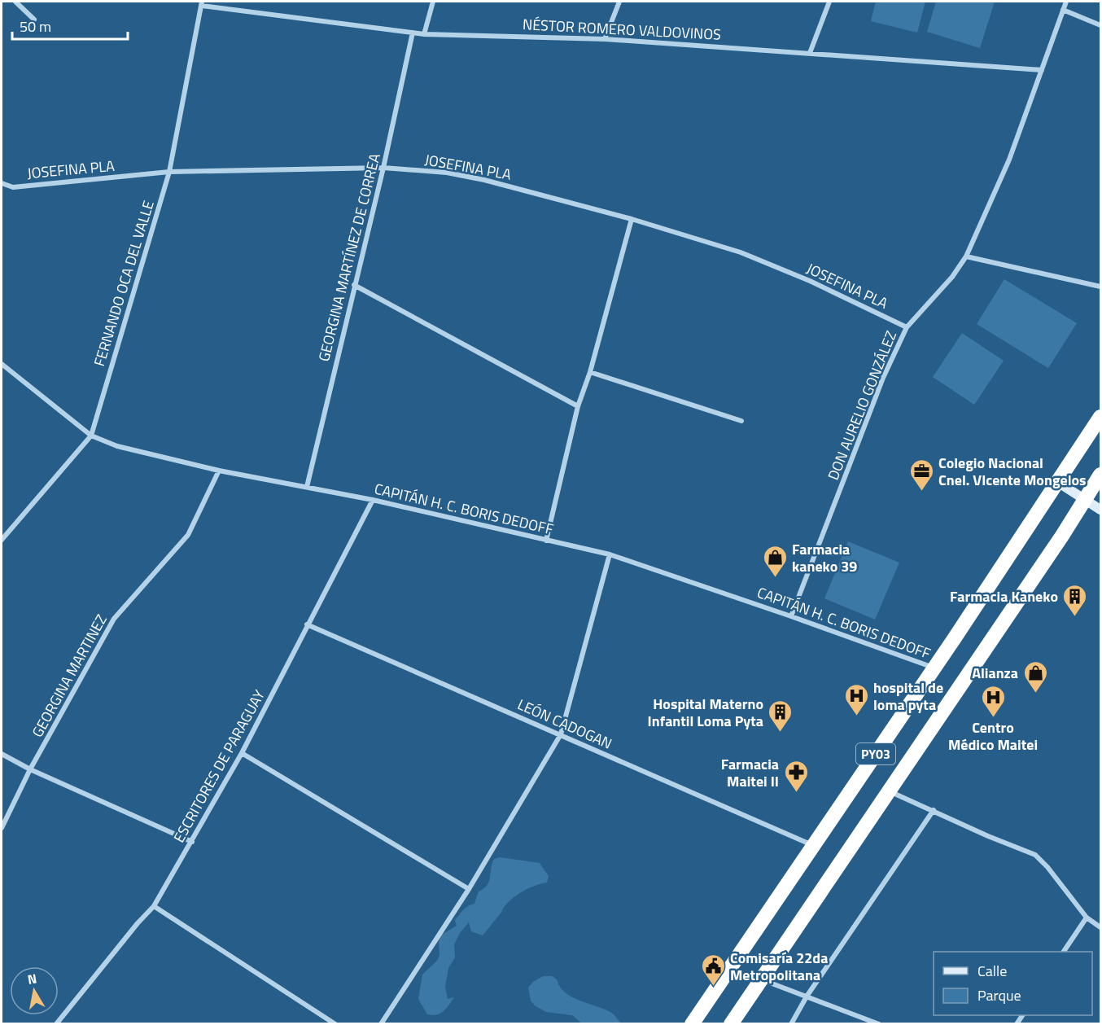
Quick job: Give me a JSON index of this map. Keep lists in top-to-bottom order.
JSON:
{
  "streets": {
    "highway": ["PY03"],
    "street": [
      "NÉSTOR ROMERO VALDOVINOS",
      "JOSEFINA PLA",
      "GEORGINA MARTÍNEZ DE CORREA",
      "FERNANDO OCA DEL VALLE",
      "DON AURELIO GONZÁLEZ",
      "CAPITÁN H. C. BORIS DEDOFF",
      "GEORGINA MARTINEZ",
      "LEÓN CADOGAN",
      "ESCRITORES DE PARAGUAY"
    ]
  },
  "crossings": [
    ["NÉSTOR ROMERO VALDOVINOS", "GEORGINA MARTÍNEZ DE CORREA"],
    ["NÉSTOR ROMERO VALDOVINOS", "FERNANDO OCA DEL VALLE"],
    ["NÉSTOR ROMERO VALDOVINOS", "DON AURELIO GONZÁLEZ"],
    ["JOSEFINA PLA", "GEORGINA MARTÍNEZ DE CORREA"],
    ["JOSEFINA PLA", "FERNANDO OCA DEL VALLE"],
    ["JOSEFINA PLA", "DON AURELIO GONZÁLEZ"],
    ["GEORGINA MARTÍNEZ DE CORREA", "CAPITÁN H. C. BORIS DEDOFF"],
    ["FERNANDO OCA DEL VALLE", "CAPITÁN H. C. BORIS DEDOFF"],
    ["DON AURELIO GONZÁLEZ", "CAPITÁN H. C. BORIS DEDOFF"],
    ["CAPITÁN H. C. BORIS DEDOFF", "GEORGINA MARTINEZ"],
    ["CAPITÁN H. C. BORIS DEDOFF", "PY03"],
    ["CAPITÁN H. C. BORIS DEDOFF", "ESCRITORES DE PARAGUAY"],
    ["LEÓN CADOGAN", "PY03"],
    ["LEÓN CADOGAN", "ESCRITORES DE PARAGUAY"]
  ],
  "places": {
    "office": ["Colegio Nacional Cnel. VIcente Mongelos"],
    "shop": ["Farmacia kaneko 39", "Alianza"],
    "building": ["Farmacia Kaneko", "Hospital Materno Infantil Loma Pyta"],
    "hospital": ["hospital de loma pyta", "Centro Médico Maitei"],
    "pharmacy": ["Farmacia Maitei II"],
    "public building": ["Comisaría 22da Metropolitana"]
  },
  "legend": ["Calle", "Parque"],
  "scale_bar": "50 m",
  "north": "top"
}
